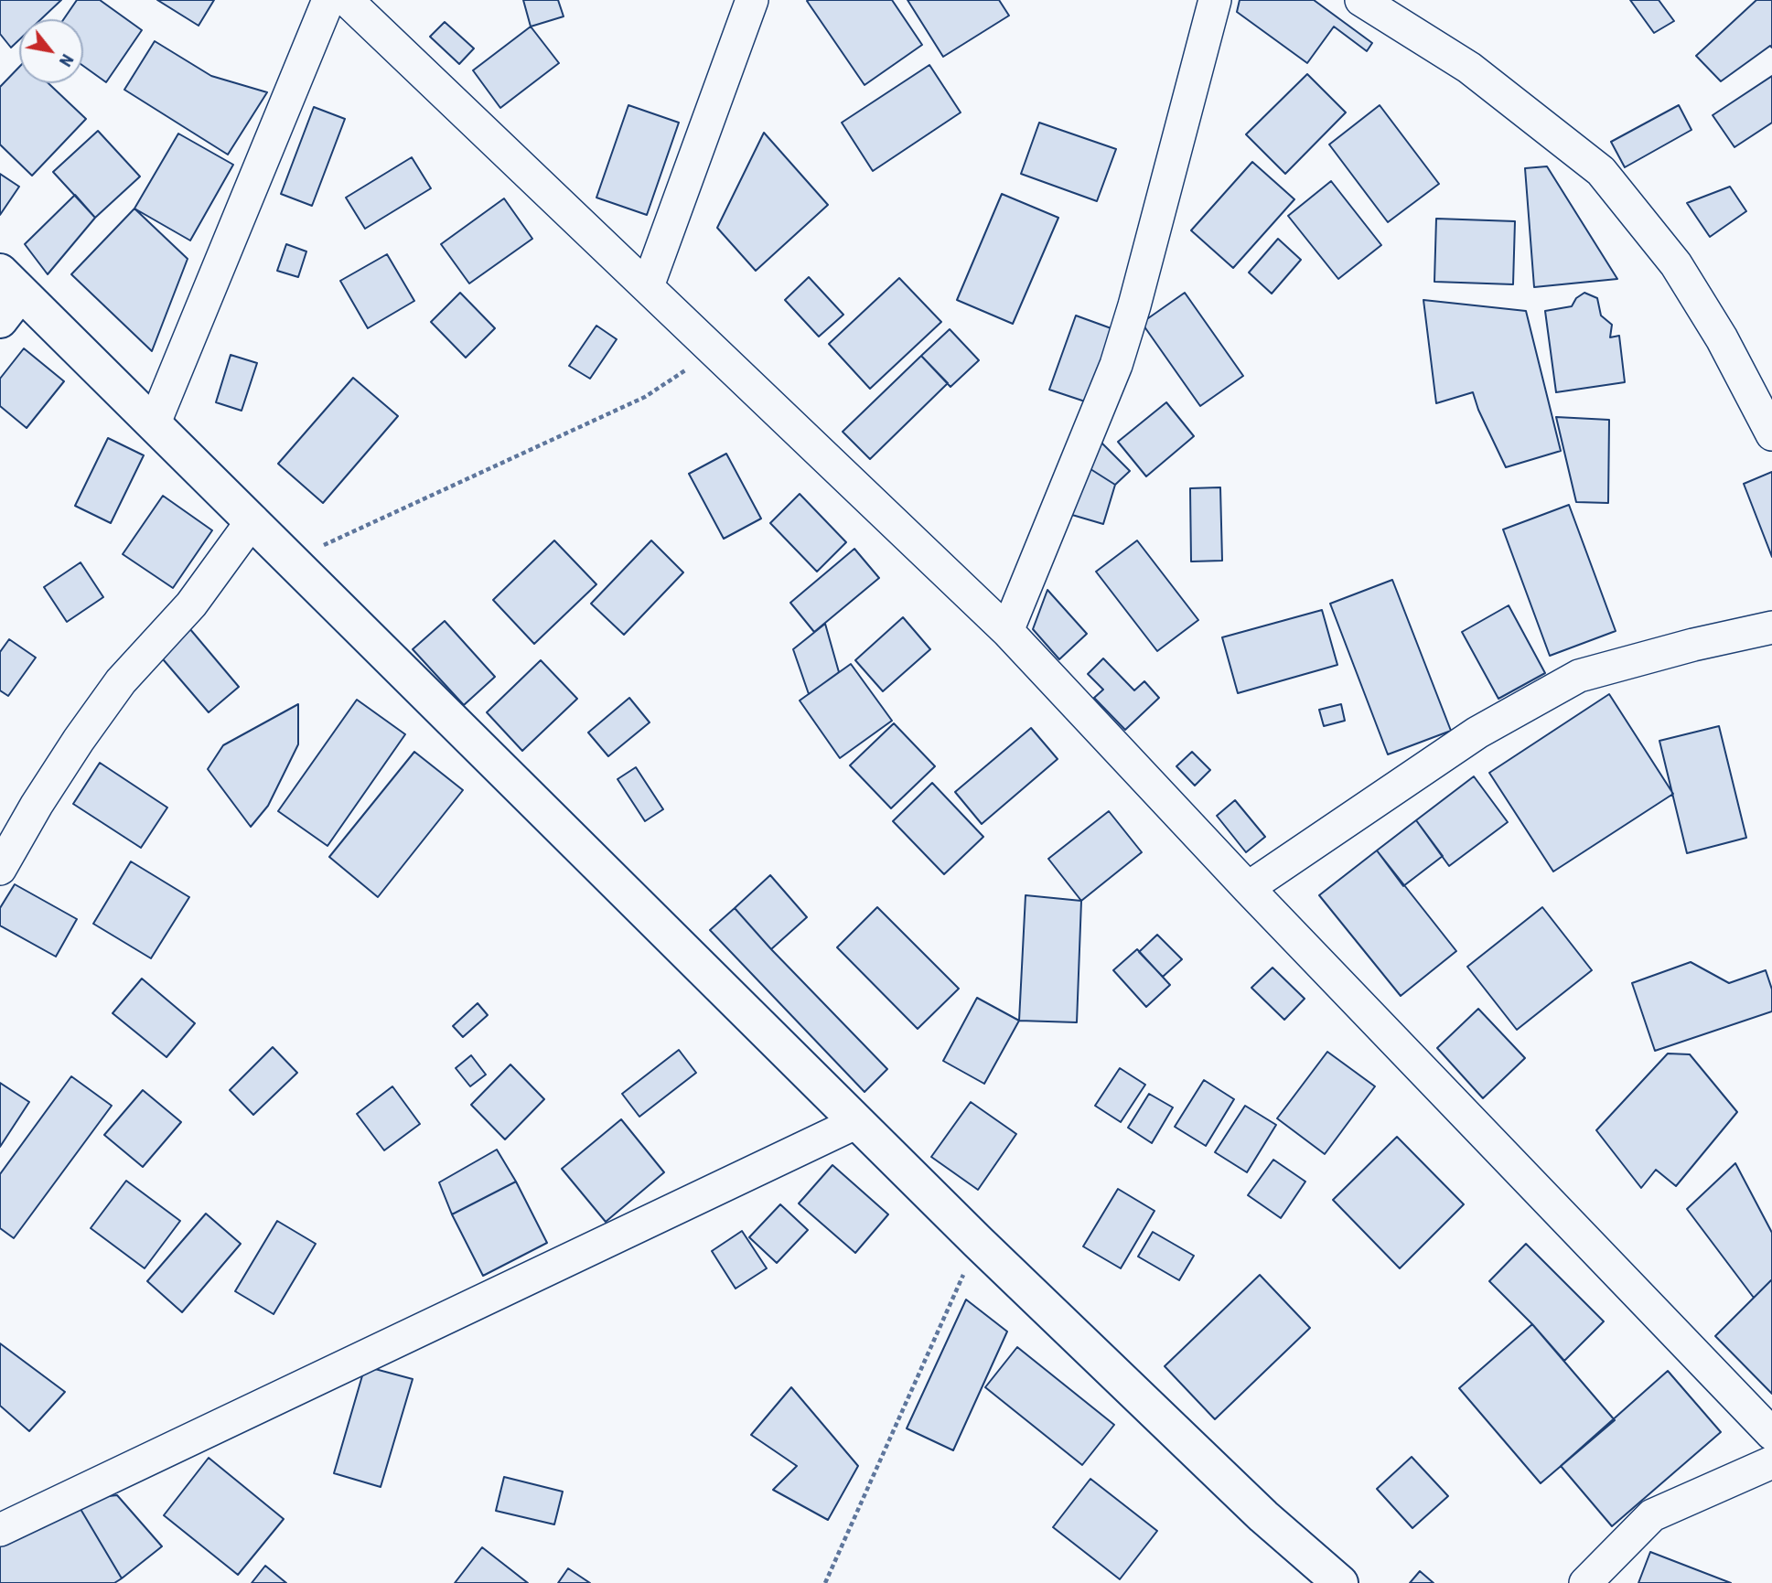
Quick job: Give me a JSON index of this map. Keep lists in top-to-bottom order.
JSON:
{
  "north": "bottom right"
}
